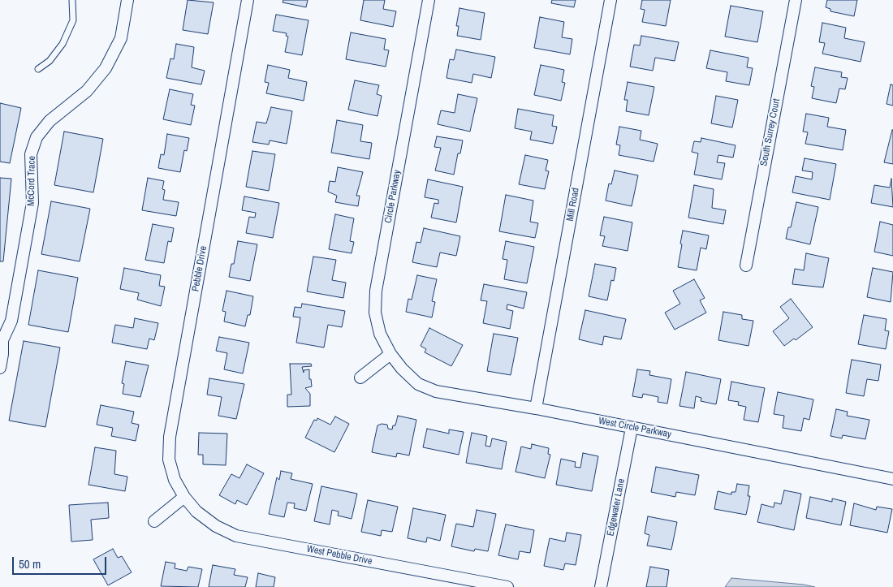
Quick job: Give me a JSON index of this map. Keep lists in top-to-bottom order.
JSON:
{
  "streets": {
    "street": [
      "South Surrey Court",
      "McCord Trace",
      "Circle Parkway",
      "Mill Road",
      "Pebble Drive",
      "West Circle Parkway",
      "Edgewater Lane",
      "West Pebble Drive"
    ]
  },
  "crossings": [
    ["Circle Parkway", "West Circle Parkway"],
    ["Mill Road", "West Circle Parkway"],
    ["Pebble Drive", "West Pebble Drive"],
    ["West Circle Parkway", "Edgewater Lane"]
  ],
  "scale_bar": "50 m"
}
